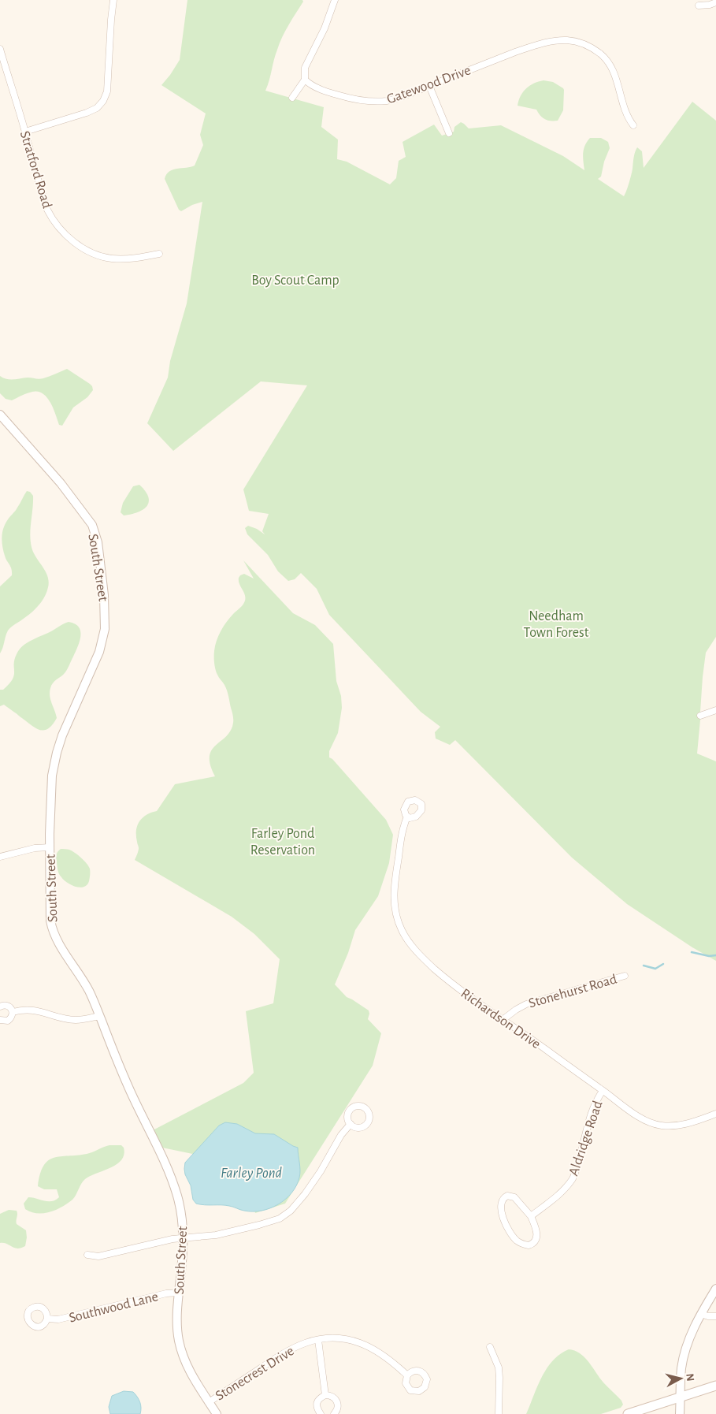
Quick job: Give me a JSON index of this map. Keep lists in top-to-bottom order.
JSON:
{
  "streets": {
    "street": [
      "Gatewood Drive",
      "Stratford Road",
      "South Street",
      "Stonehurst Road",
      "Richardson Drive",
      "Aldridge Road",
      "Southwood Lane",
      "Stonecrest Drive"
    ]
  },
  "crossings": [
    ["South Street", "Southwood Lane"],
    ["South Street", "Stonecrest Drive"],
    ["Stonehurst Road", "Richardson Drive"],
    ["Richardson Drive", "Aldridge Road"]
  ],
  "water": ["Farley Pond"],
  "parks": ["Boy Scout Camp", "Needham Town Forest", "Farley Pond Reservation"],
  "north": "right"
}
